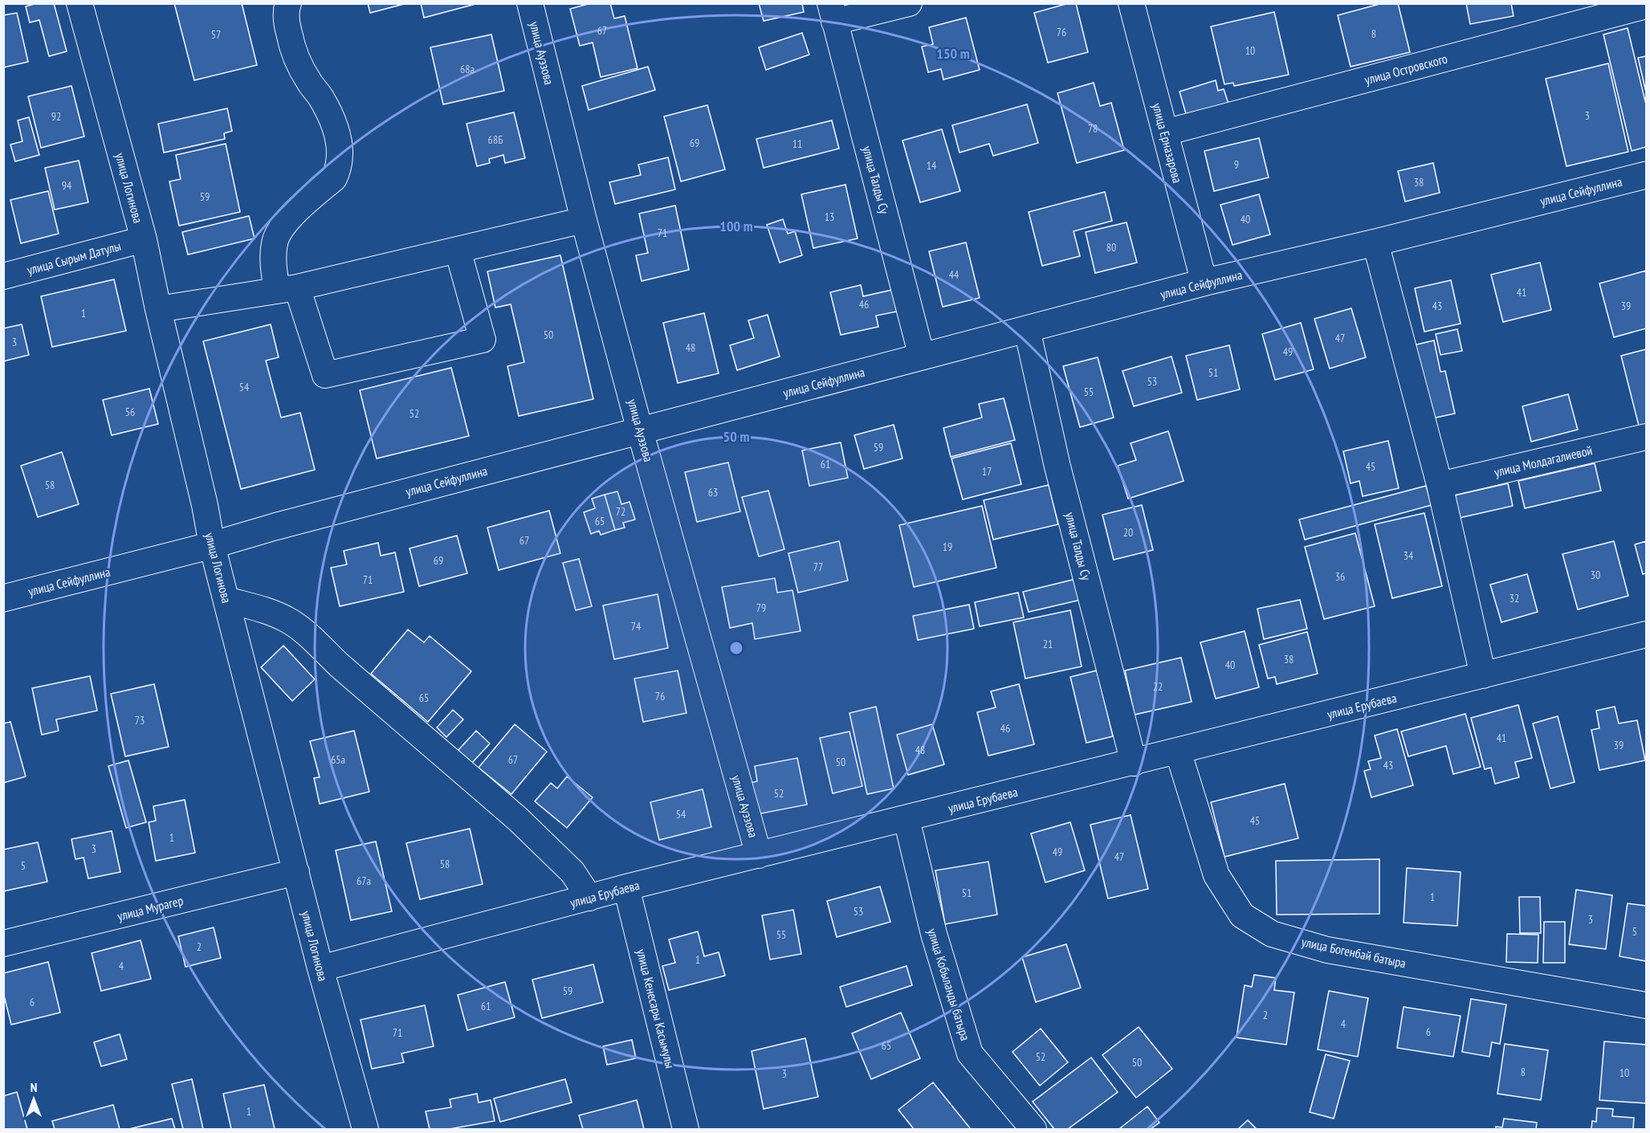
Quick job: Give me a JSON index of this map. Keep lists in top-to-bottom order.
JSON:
{
  "streets": {
    "main road": ["улица Сейфуллина"],
    "street": [
      "улица Ауэзова",
      "улица Островского",
      "улица Ерназарова",
      "улица Талды Су",
      "улица Логинова",
      "улица Сырым Датулы",
      "улица Молдагалиевой",
      "улица Ерубаева",
      "улица Мурагер",
      "улица Богенбай батыра",
      "улица Кобыланды батыра",
      "улица Кенесары Касымулы"
    ]
  },
  "crossings": [
    ["улица Ауэзова", "улица Сейфуллина"],
    ["улица Ауэзова", "улица Ерубаева"],
    ["улица Островского", "улица Ерназарова"],
    ["улица Ерназарова", "улица Сейфуллина"],
    ["улица Талды Су", "улица Сейфуллина"],
    ["улица Талды Су", "улица Ерубаева"],
    ["улица Логинова", "улица Сейфуллина"],
    ["улица Логинова", "улица Сырым Датулы"],
    ["улица Логинова", "улица Ерубаева"],
    ["улица Логинова", "улица Мурагер"],
    ["улица Ерубаева", "улица Богенбай батыра"],
    ["улица Ерубаева", "улица Кобыланды батыра"],
    ["улица Ерубаева", "улица Кенесары Касымулы"]
  ],
  "house_numbers": [
    "67",
    "76",
    "8",
    "57",
    "10",
    "68а",
    "3",
    "92",
    "78",
    "68Б",
    "69",
    "11",
    "9",
    "14",
    "38",
    "94",
    "59",
    "13",
    "40",
    "71",
    "80",
    "44",
    "41",
    "46",
    "43",
    "39",
    "1",
    "50",
    "47",
    "3",
    "48",
    "49",
    "51",
    "53",
    "54",
    "55",
    "56",
    "52",
    "59",
    "61",
    "45",
    "17",
    "58",
    "63",
    "72",
    "65",
    "20",
    "67",
    "19",
    "34",
    "69",
    "77",
    "30",
    "36",
    "71",
    "32",
    "79",
    "74",
    "21",
    "38",
    "40",
    "22",
    "76",
    "65",
    "73",
    "46",
    "41",
    "39",
    "48",
    "65а",
    "67",
    "50",
    "43",
    "52",
    "54",
    "45",
    "1",
    "3",
    "49",
    "47",
    "58",
    "5",
    "67а",
    "51",
    "1",
    "53",
    "3",
    "5",
    "55",
    "2",
    "1",
    "4",
    "59",
    "6",
    "61",
    "2",
    "4",
    "6",
    "71",
    "65",
    "52",
    "50",
    "8",
    "10",
    "3",
    "1"
  ],
  "north": "top",
  "rings": ["150 m", "100 m", "50 m"]
}
